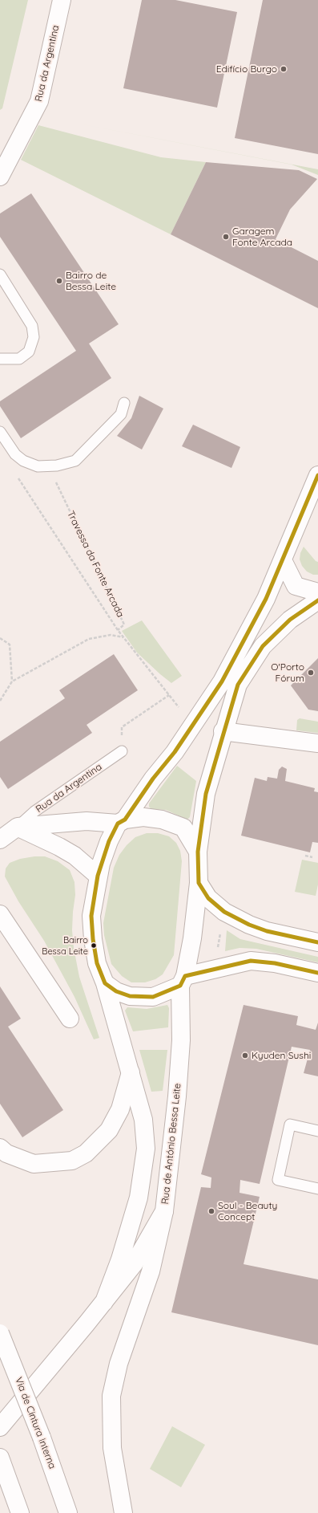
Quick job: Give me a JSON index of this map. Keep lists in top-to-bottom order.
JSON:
{
  "streets": {
    "main road": ["Rua da Argentina", "Rua de António Bessa Leite", "Via de Cintura Interna"],
    "path": ["Travessa da Fonte Arcada"]
  },
  "crossings": [
    ["Rua da Argentina", "Rua de António Bessa Leite"]
  ],
  "places": [
    "Edifício Burgo",
    "Garagem Fonte Arcada",
    "Bairro de Bessa Leite",
    "O'Porto Fórum",
    "Bairro Bessa Leite",
    "Kyuden Sushi",
    "Soul - Beauty Concept"
  ]
}
